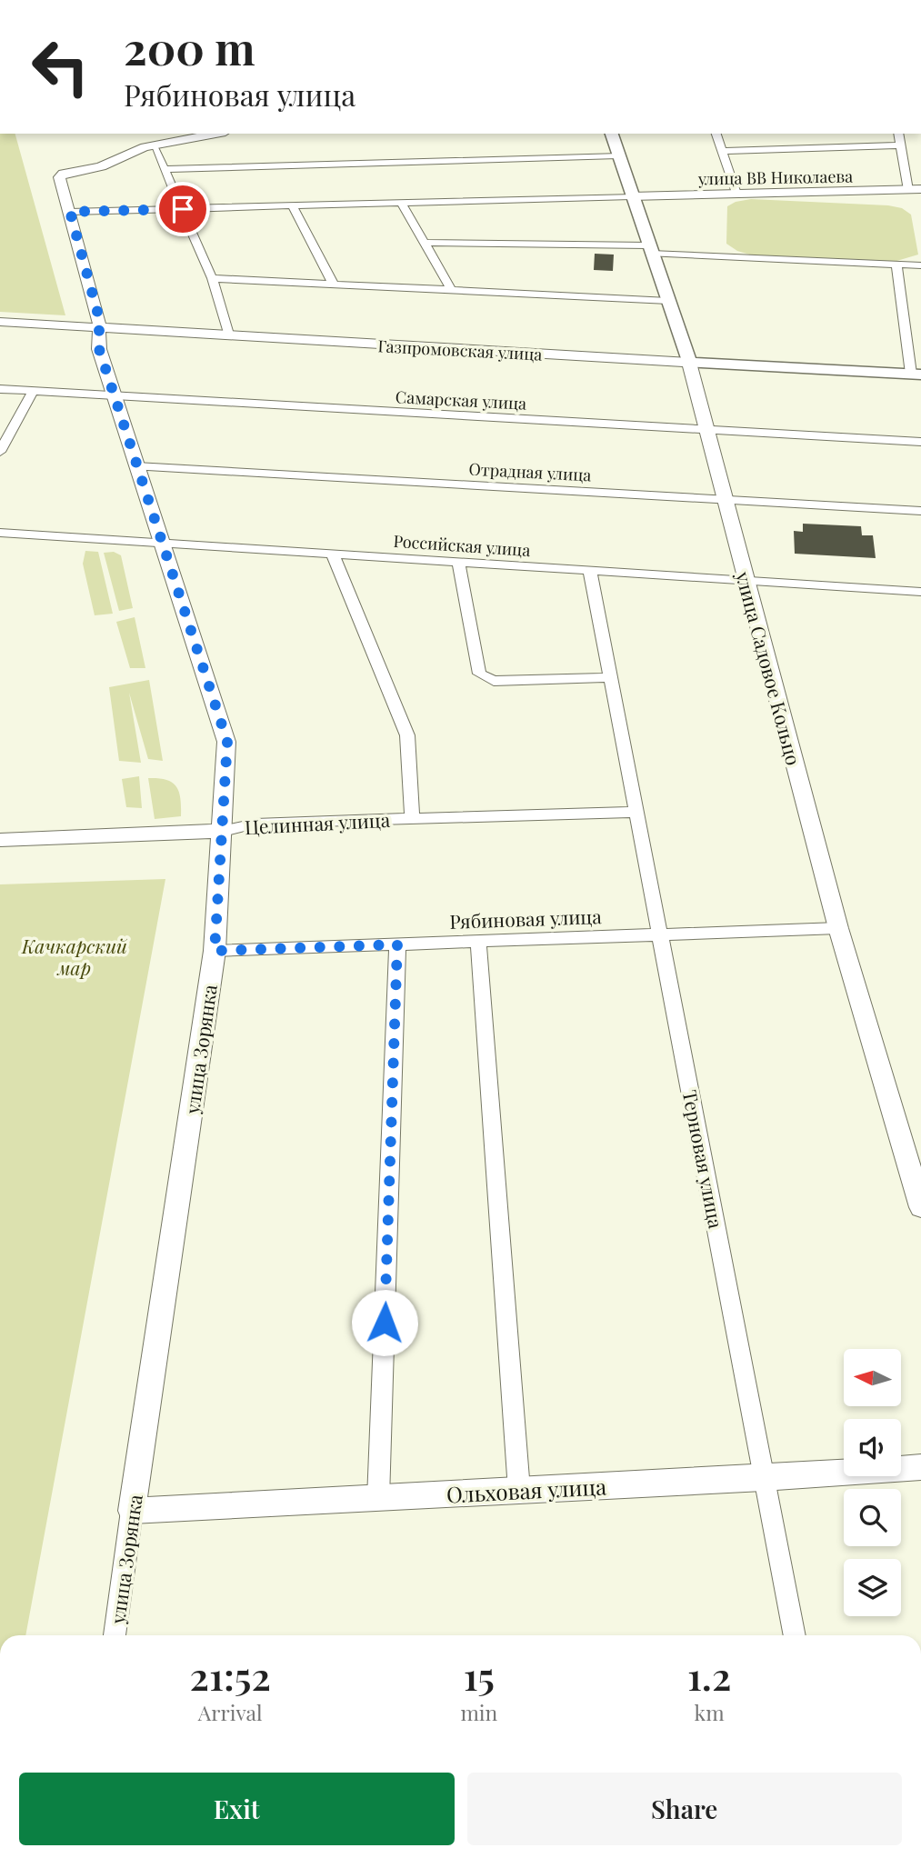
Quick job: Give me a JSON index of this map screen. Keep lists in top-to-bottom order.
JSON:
{
  "streets": {
    "main road": ["Газпромовская улица", "улица Садовое Кольцо"],
    "street": [
      "улица ВВ Николаева",
      "Самарская улица",
      "Отрадная улица",
      "Российская улица",
      "Целинная улица",
      "Рябиновая улица",
      "улица Зорянка",
      "Терновая улица",
      "Ольховая улица"
    ]
  },
  "crossings": [
    ["улица ВВ Николаева", "улица Садовое Кольцо"],
    ["Газпромовская улица", "улица Садовое Кольцо"],
    ["Газпромовская улица", "улица Зорянка"],
    ["Самарская улица", "улица Садовое Кольцо"],
    ["Самарская улица", "улица Зорянка"],
    ["Отрадная улица", "улица Садовое Кольцо"],
    ["Отрадная улица", "улица Зорянка"],
    ["Российская улица", "улица Садовое Кольцо"],
    ["Российская улица", "улица Зорянка"],
    ["Российская улица", "Терновая улица"],
    ["улица Садовое Кольцо", "Рябиновая улица"],
    ["Целинная улица", "улица Зорянка"],
    ["Целинная улица", "Терновая улица"],
    ["Рябиновая улица", "улица Зорянка"],
    ["Рябиновая улица", "Терновая улица"],
    ["улица Зорянка", "Ольховая улица"],
    ["Терновая улица", "Ольховая улица"]
  ],
  "parks": ["Качкарский мар"],
  "north": "left",
  "page": {
    "turn": ["200 m", "Рябиновая улица"],
    "eta": [
      "21:52",
      "Arrival",
      "15",
      "min",
      "1.2",
      "km"
    ],
    "buttons": ["Exit", "Share"]
  }
}
